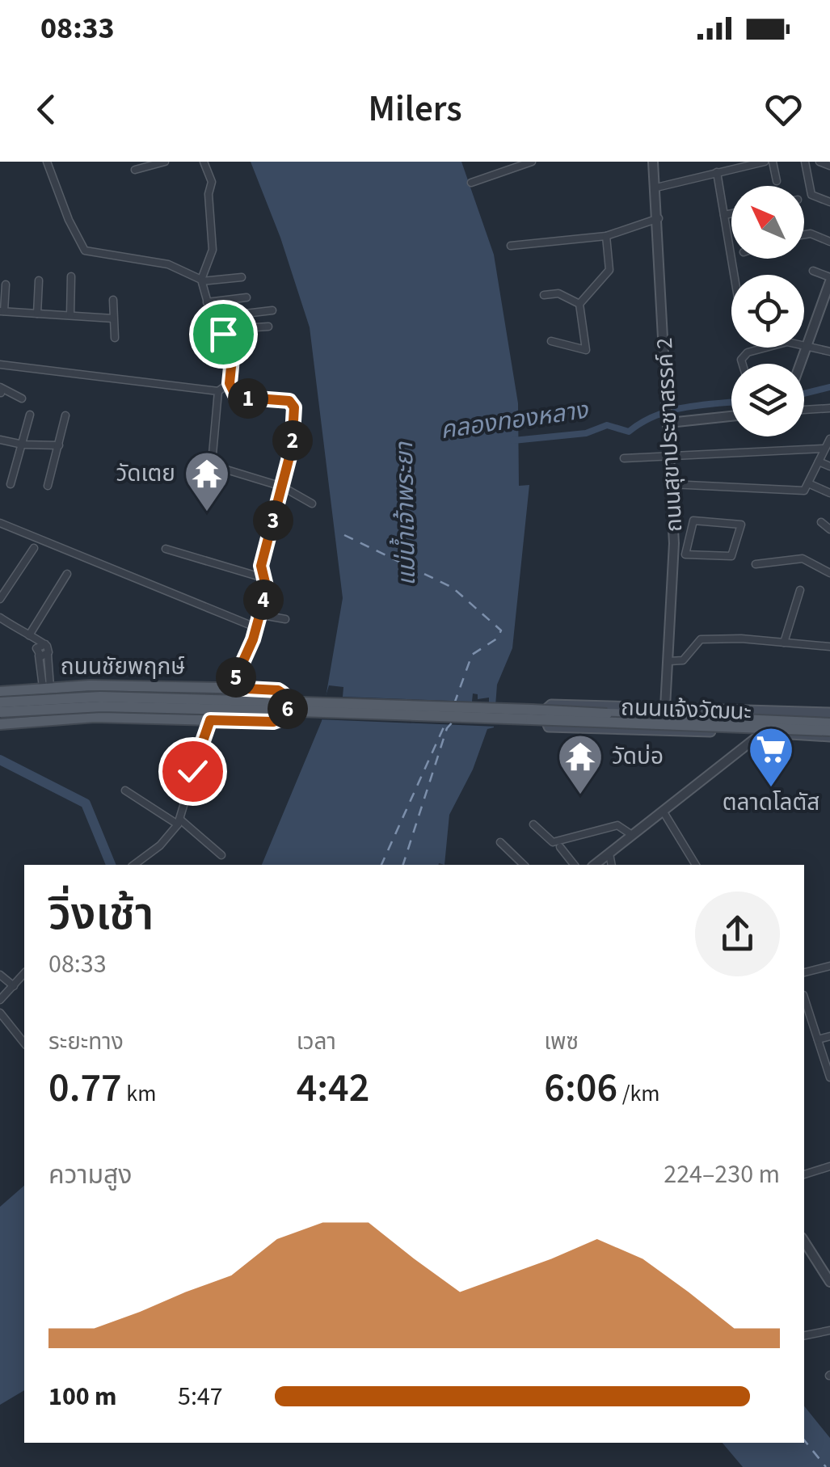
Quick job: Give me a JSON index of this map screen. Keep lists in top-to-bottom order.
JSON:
{
  "streets": {
    "main road": ["ถนนชัยพฤกษ์", "ถนนแจ้งวัฒนะ"],
    "street": ["ถนนสุขาประชาสรรค์ 2"]
  },
  "crossings": [
    ["ถนนสุขาประชาสรรค์ 2", "ถนนแจ้งวัฒนะ"],
    ["ถนนชัยพฤกษ์", "ถนนแจ้งวัฒนะ"]
  ],
  "water": ["คลองทองหลาง", "แม่น้ำเจ้าพระยา"],
  "places": {
    "temple": ["วัดเตย", "วัดบ่อ"],
    "supermarket": ["ตลาดโลตัส"]
  },
  "north": "top left",
  "page": {
    "status": "08:33",
    "header": "Milers",
    "pins": [
      "1",
      "2",
      "3",
      "4",
      "5",
      "6"
    ],
    "heading": ["วิ่งเช้า", "08:33"],
    "stats": [
      ["ระยะทาง", "0.77 km"],
      ["เวลา", "4:42"],
      ["เพซ", "6:06 /km"]
    ],
    "chart": ["ความสูง", "224–230 m"],
    "list": [
      {
        "name": "100 m",
        "note": "5:47"
      }
    ]
  }
}
